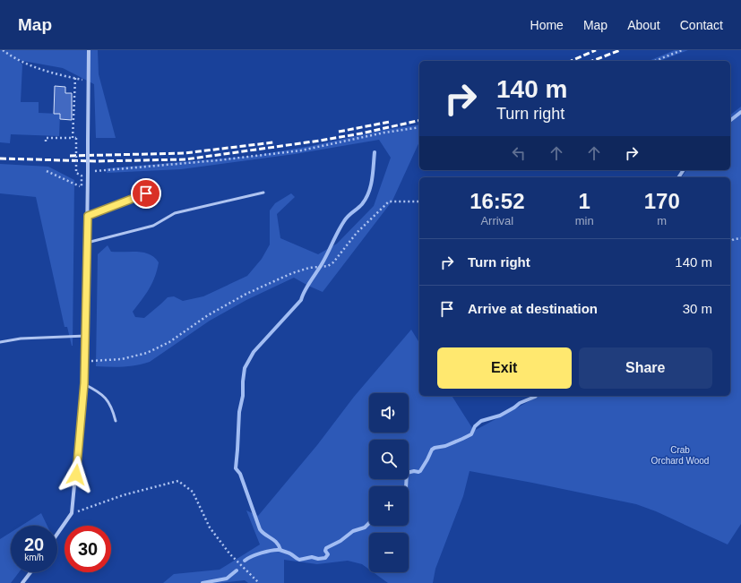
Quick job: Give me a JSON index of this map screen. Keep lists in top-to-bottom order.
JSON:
{
  "parks": ["Crab Orchard Wood"],
  "page": {
    "header": "Map",
    "nav": [
      "Home",
      "Map",
      "About",
      "Contact"
    ],
    "turn": ["140 m", "Turn right"],
    "eta": [
      "16:52",
      "Arrival",
      "1",
      "min",
      "170",
      "m"
    ],
    "list": [
      {
        "name": "Turn right",
        "value": "140 m"
      },
      {
        "name": "Arrive at destination",
        "value": "30 m"
      }
    ],
    "buttons": ["Exit", "Share"],
    "map_buttons": ["+", "−"],
    "speed": "20 km/h",
    "limit": "30"
  }
}
